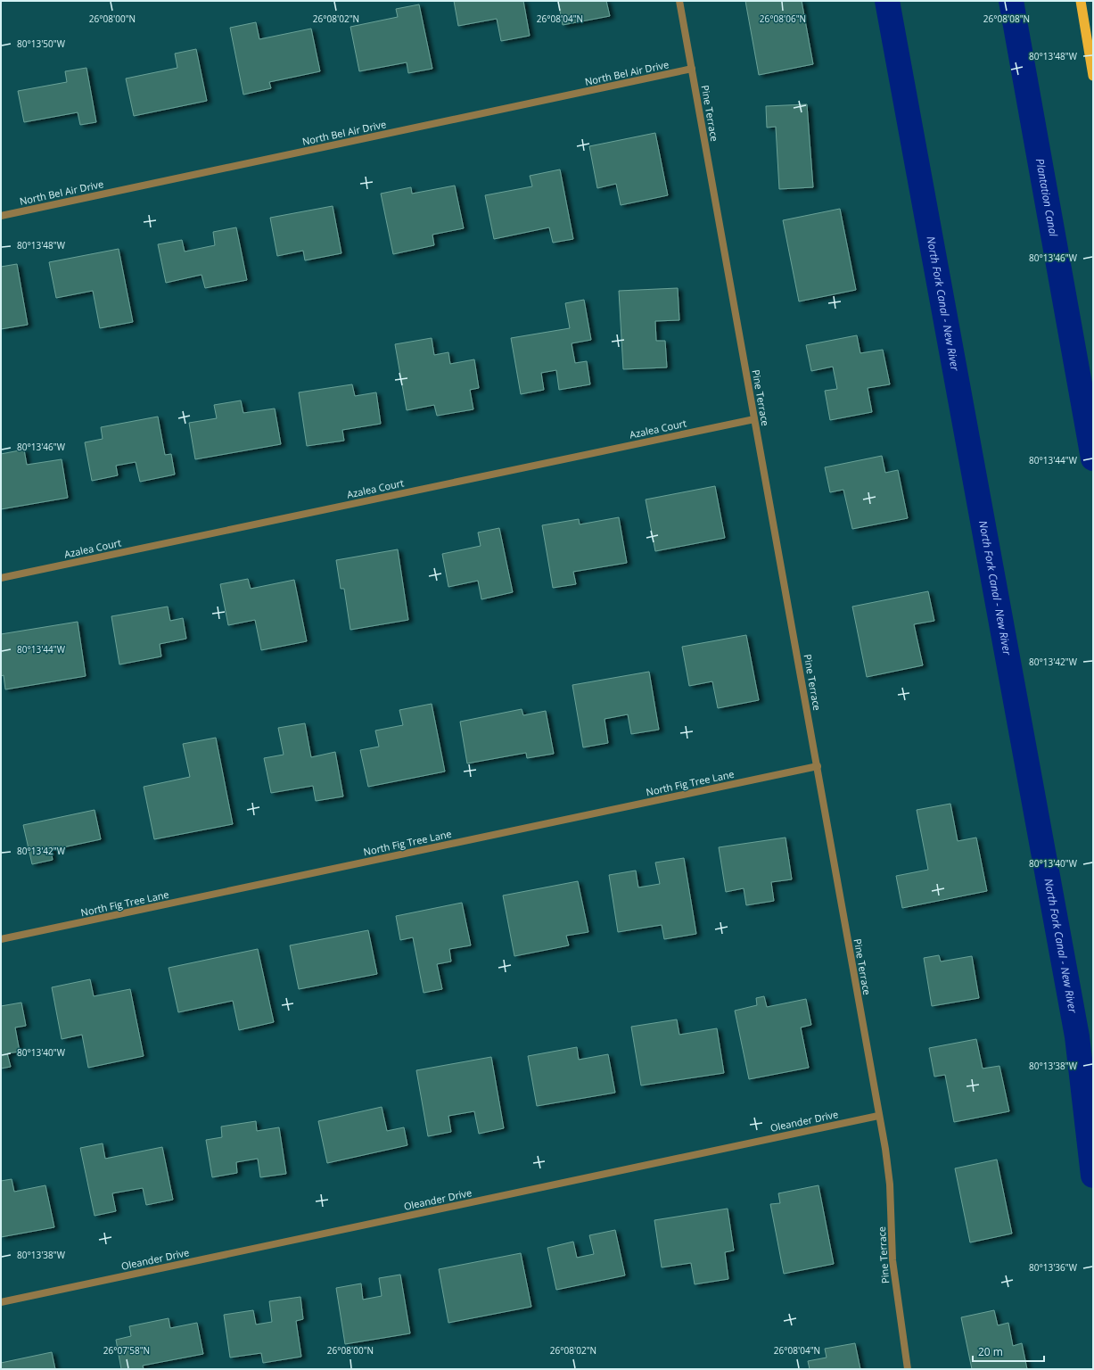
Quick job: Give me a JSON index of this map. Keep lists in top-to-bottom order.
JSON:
{
  "streets": {
    "street": [
      "North Bel Air Drive",
      "Pine Terrace",
      "Azalea Court",
      "North Fig Tree Lane",
      "Oleander Drive"
    ]
  },
  "crossings": [
    ["North Bel Air Drive", "Pine Terrace"],
    ["Pine Terrace", "Azalea Court"],
    ["Pine Terrace", "North Fig Tree Lane"],
    ["Pine Terrace", "Oleander Drive"]
  ],
  "water": ["Plantation Canal", "North Fork Canal - New River"],
  "scale_bar": "20 m",
  "coordinates": [
    "26°08'04\"N",
    "26°08'08\"N",
    "26°08'00\"N",
    "26°08'02\"N",
    "26°08'06\"N",
    "80°13'50\"W",
    "80°13'48\"W",
    "80°13'46\"W",
    "80°13'44\"W",
    "80°13'42\"W",
    "80°13'40\"W",
    "80°13'38\"W",
    "80°13'36\"W",
    "26°07'58\"N"
  ]
}
